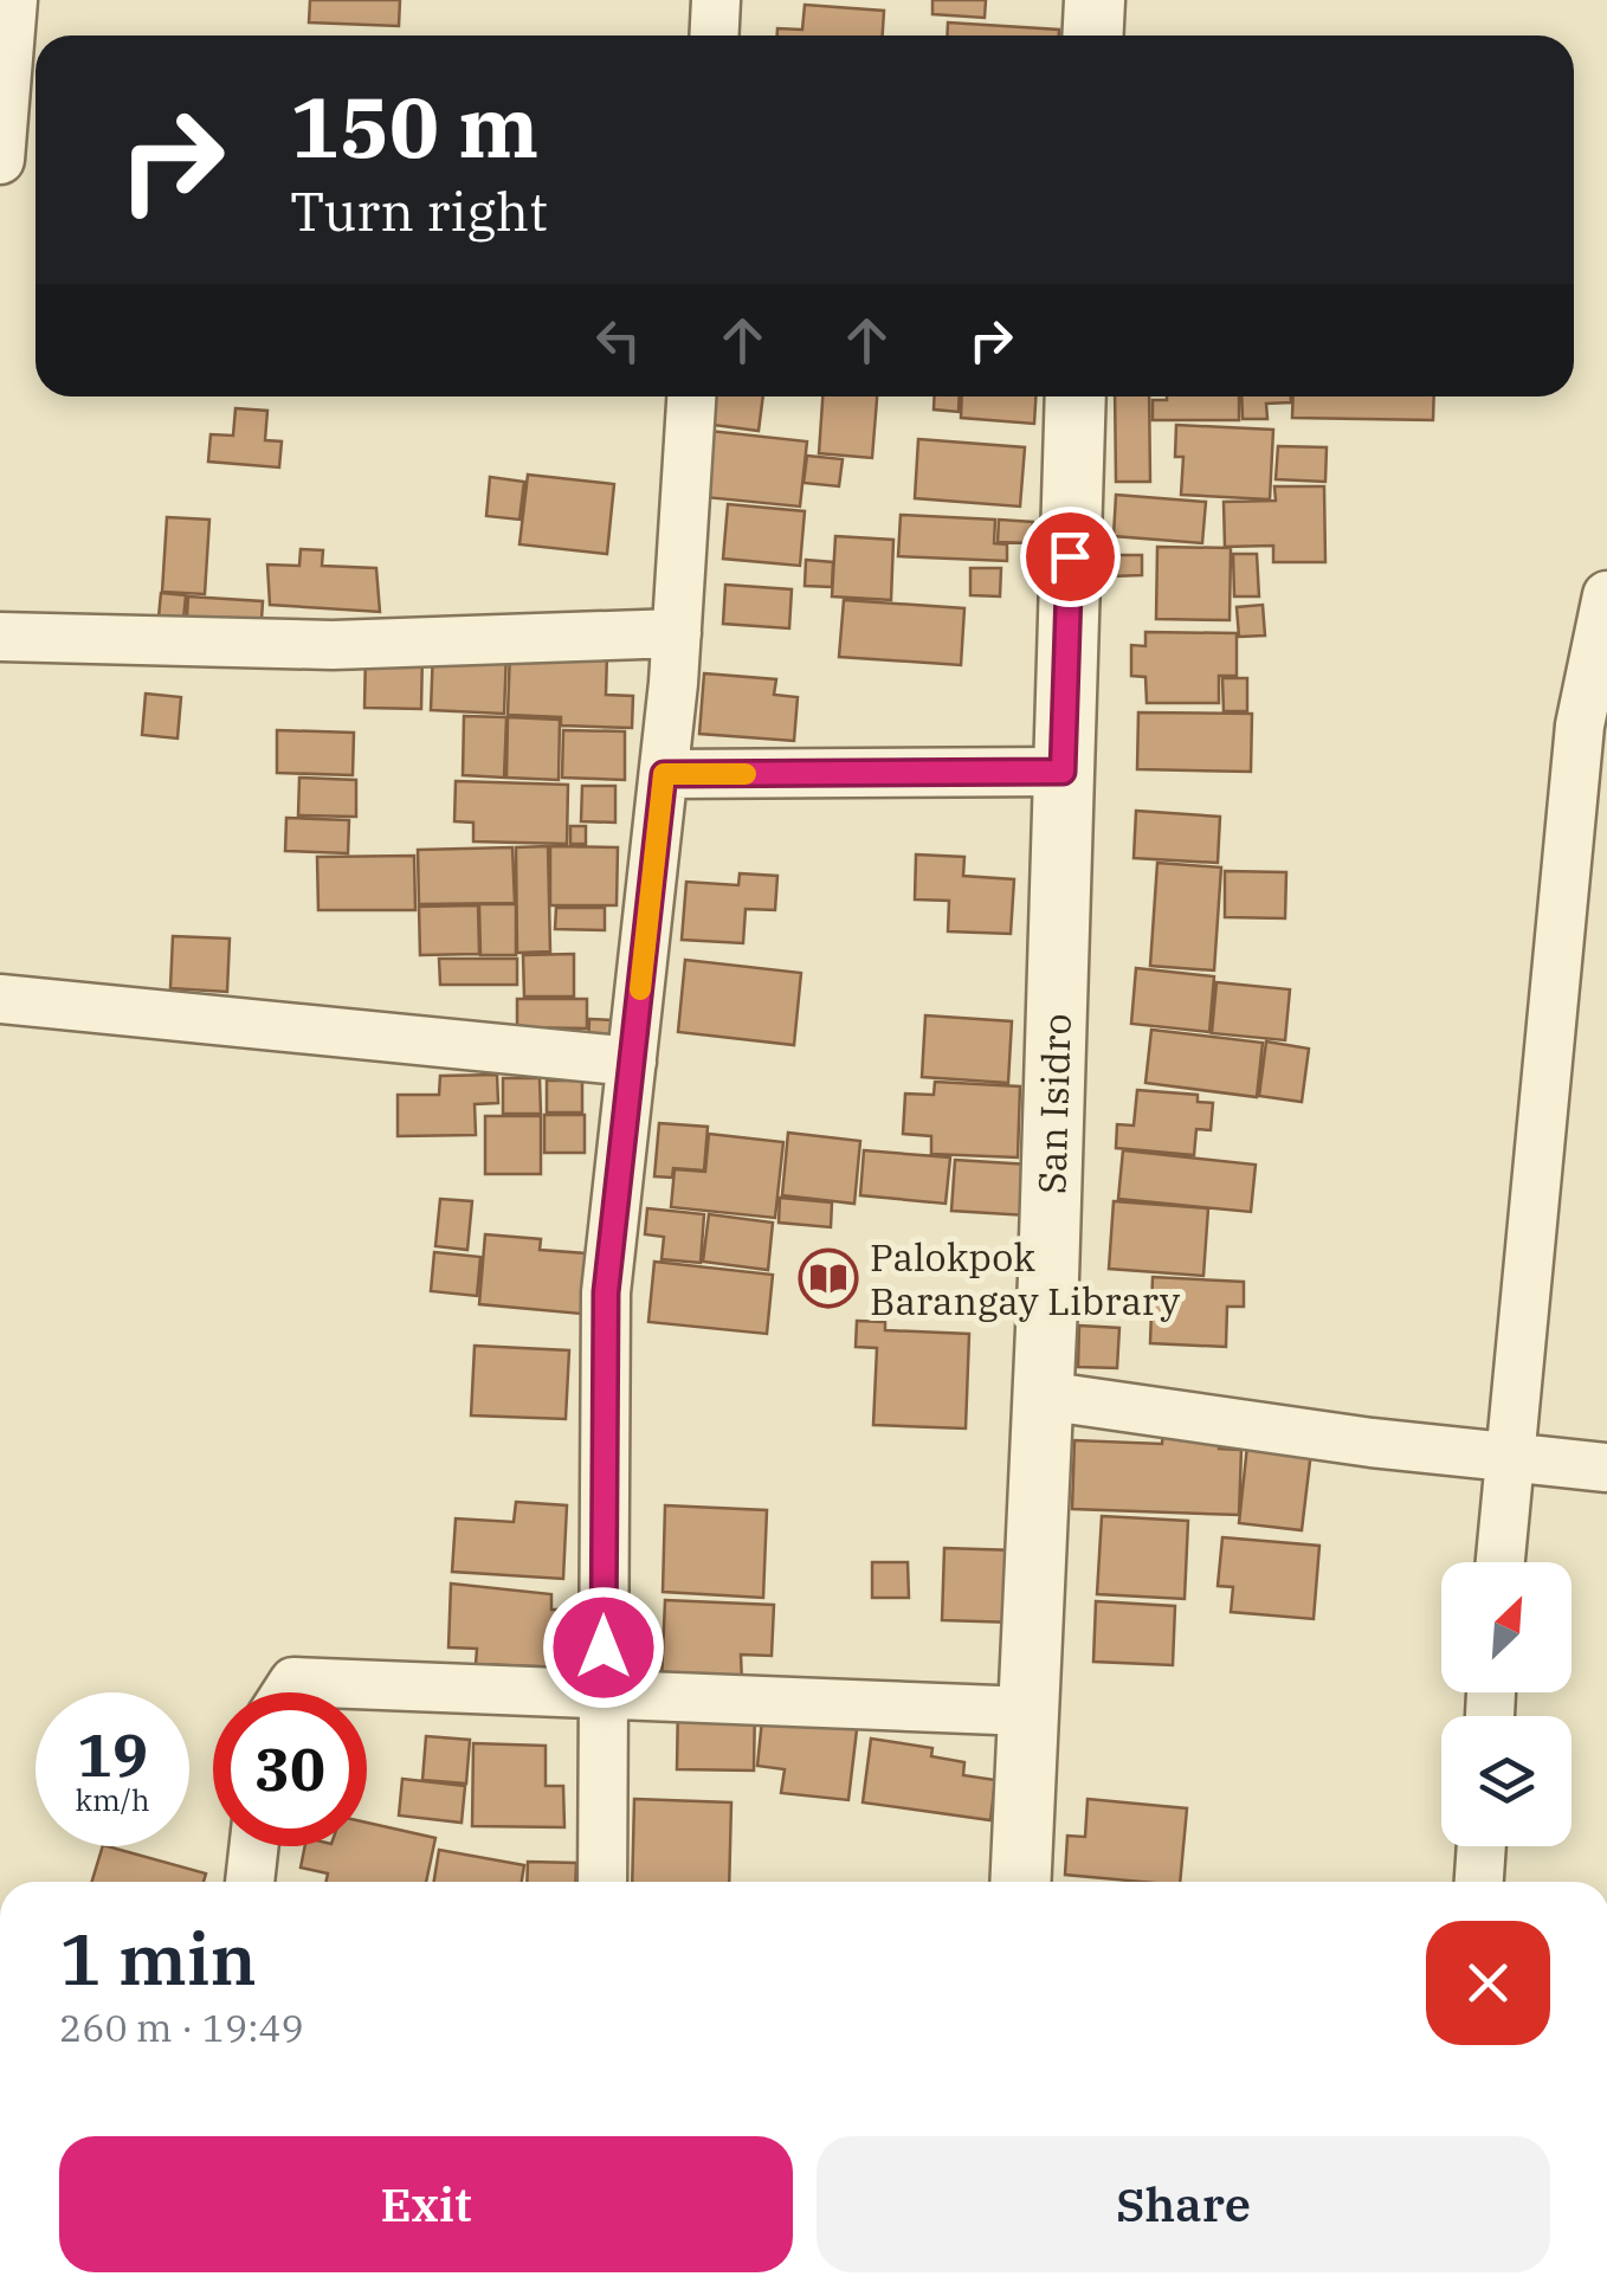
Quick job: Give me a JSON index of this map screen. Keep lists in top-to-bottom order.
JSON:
{
  "streets": {
    "street": ["San Isidro"]
  },
  "places": {
    "library": ["Palokpok Barangay Library"]
  },
  "north": "top right",
  "page": {
    "turn": ["150 m", "Turn right"],
    "speed": "19 km/h",
    "limit": "30",
    "heading": ["1 min", "260 m · 19:49"],
    "buttons": ["Exit", "Share"]
  }
}
